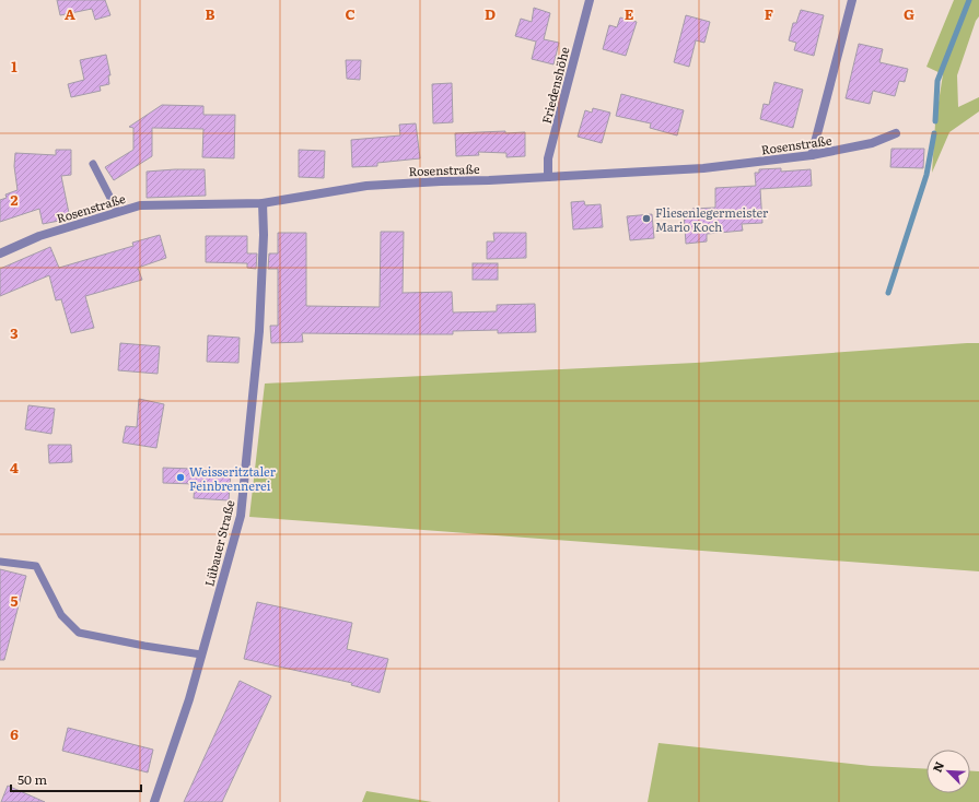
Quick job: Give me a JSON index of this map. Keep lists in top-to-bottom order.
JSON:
{
  "streets": {
    "street": ["Friedenshöhe", "Rosenstraße", "Lübauer Straße"]
  },
  "crossings": [
    ["Friedenshöhe", "Rosenstraße"],
    ["Rosenstraße", "Lübauer Straße"]
  ],
  "places": ["Fliesenlegermeister Mario Koch", "Weisseritztaler Feinbrennerei"],
  "scale_bar": "50 m",
  "north": "top left",
  "grid": {
    "columns": [
      "A",
      "B",
      "C",
      "D",
      "E",
      "F",
      "G"
    ],
    "rows": [
      "1",
      "2",
      "3",
      "4",
      "5",
      "6"
    ]
  }
}
